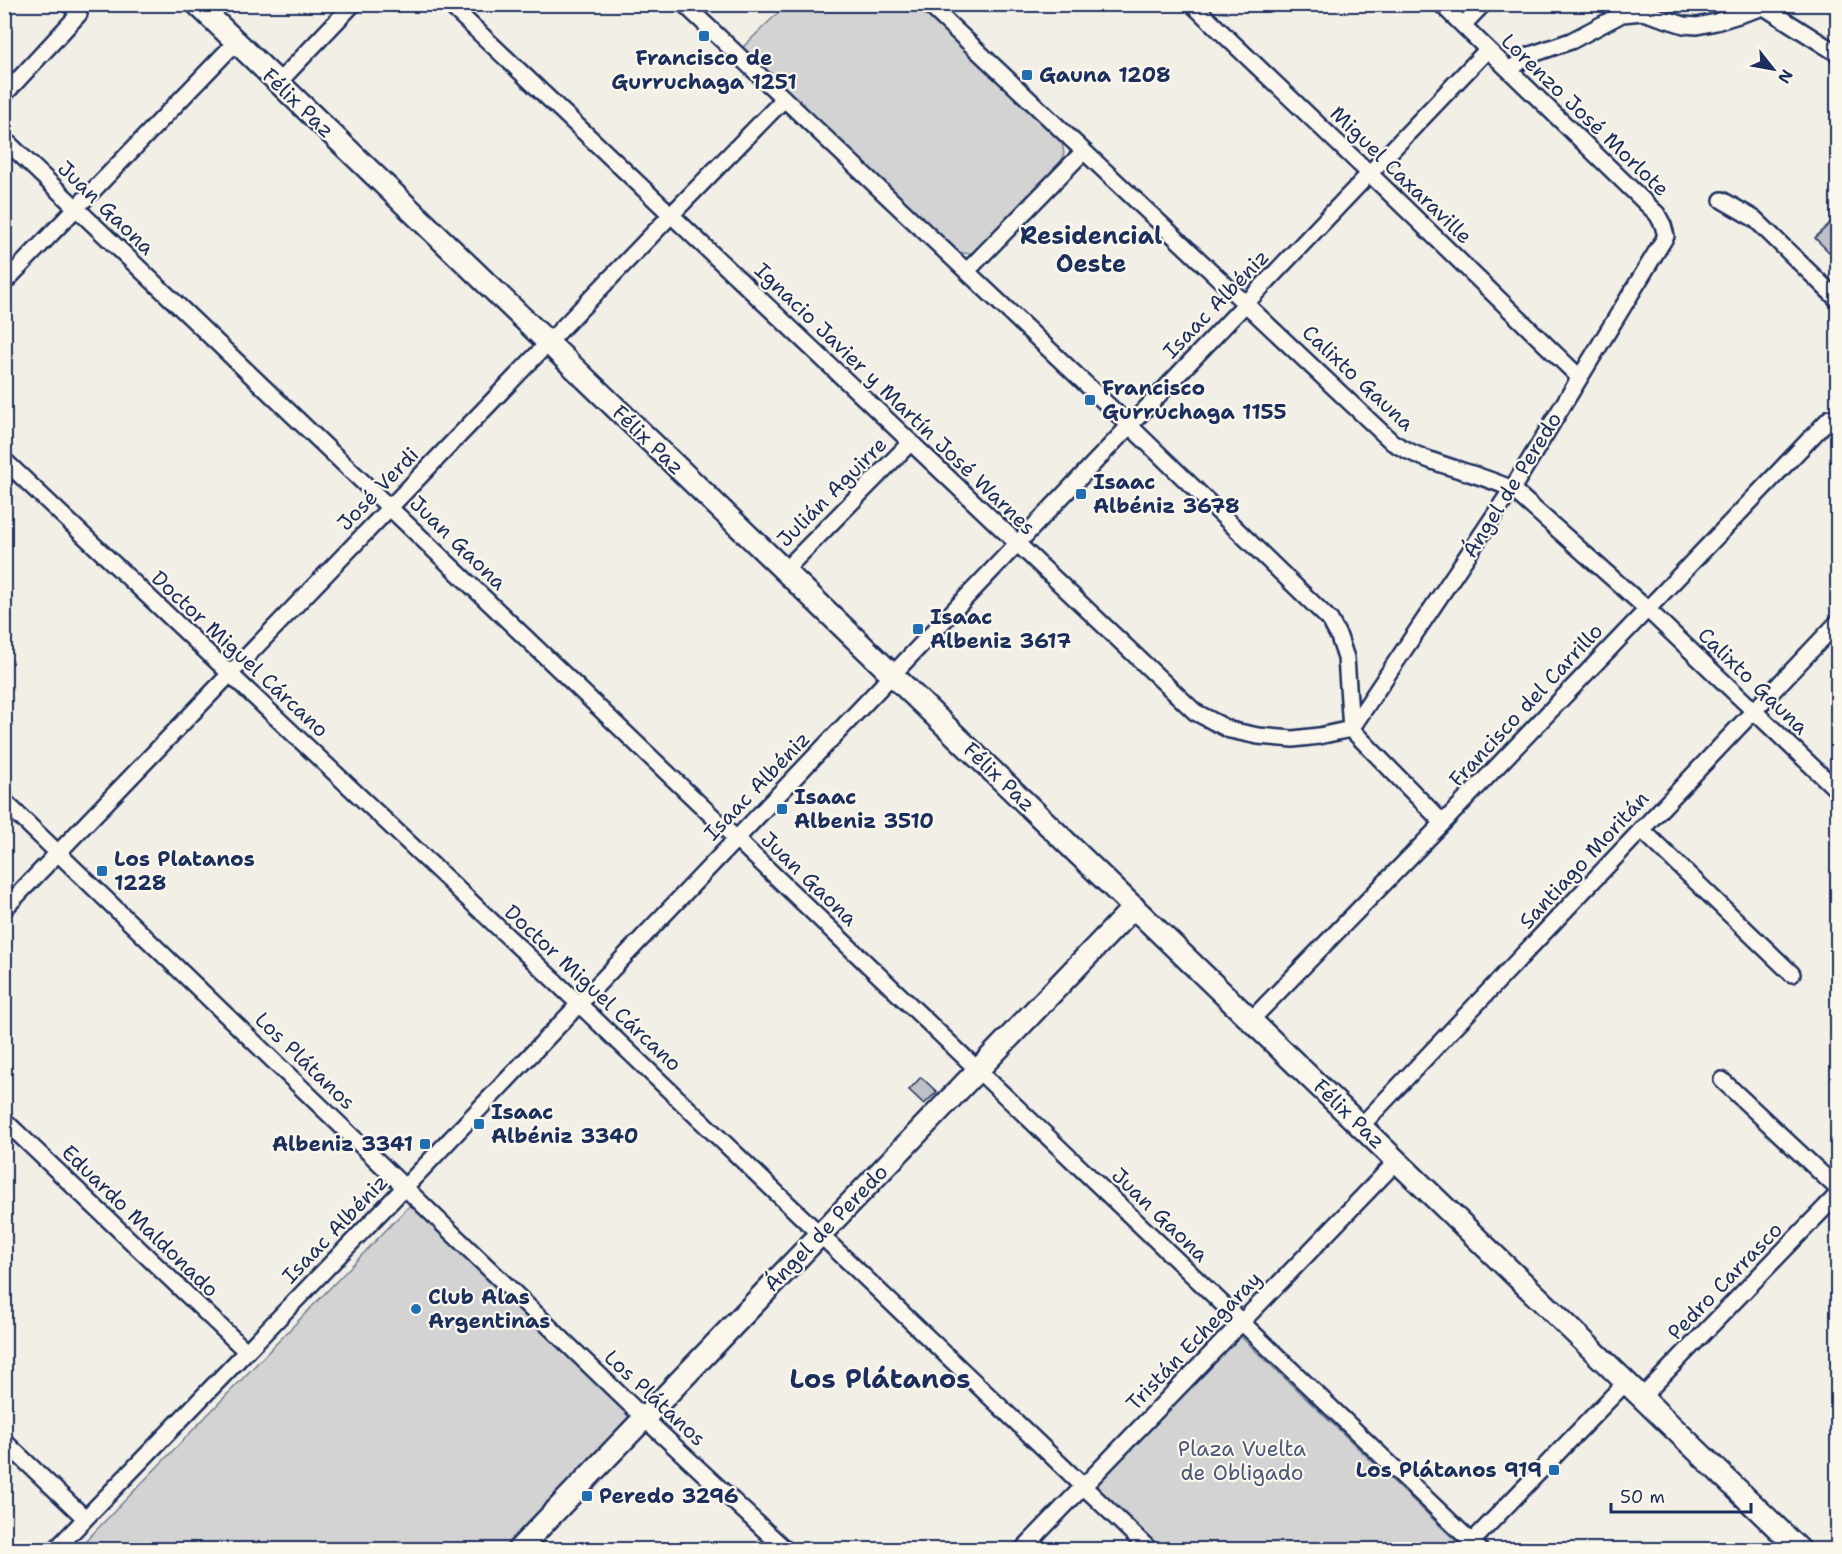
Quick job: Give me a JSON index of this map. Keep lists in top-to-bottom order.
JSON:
{
  "streets": {
    "main road": ["Félix Paz", "Ángel de Peredo"],
    "street": [
      "Lorenzo José Morlote",
      "Miguel Caxaraville",
      "Juan Gaona",
      "Isaac Albéniz",
      "Calixto Gauna",
      "Ignacio Javier y Martín José Warnes",
      "José Verdi",
      "Julián Aguirre",
      "Doctor Miguel Cárcano",
      "Francisco del Carrillo",
      "Santiago Moritán",
      "Los Plátanos",
      "Eduardo Maldonado",
      "Pedro Carrasco",
      "Tristán Echegaray"
    ]
  },
  "crossings": [
    ["Félix Paz", "Isaac Albéniz"],
    ["Félix Paz", "Ángel de Peredo"],
    ["Félix Paz", "José Verdi"],
    ["Félix Paz", "Julián Aguirre"],
    ["Félix Paz", "Francisco del Carrillo"],
    ["Félix Paz", "Santiago Moritán"],
    ["Félix Paz", "Pedro Carrasco"],
    ["Félix Paz", "Tristán Echegaray"],
    ["Lorenzo José Morlote", "Isaac Albéniz"],
    ["Lorenzo José Morlote", "Ángel de Peredo"],
    ["Miguel Caxaraville", "Isaac Albéniz"],
    ["Miguel Caxaraville", "Ángel de Peredo"],
    ["Juan Gaona", "Isaac Albéniz"],
    ["Juan Gaona", "Ángel de Peredo"],
    ["Juan Gaona", "José Verdi"],
    ["Juan Gaona", "Tristán Echegaray"],
    ["Isaac Albéniz", "Calixto Gauna"],
    ["Isaac Albéniz", "Ignacio Javier y Martín José Warnes"],
    ["Isaac Albéniz", "Doctor Miguel Cárcano"],
    ["Isaac Albéniz", "Los Plátanos"],
    ["Isaac Albéniz", "Eduardo Maldonado"],
    ["Calixto Gauna", "Ángel de Peredo"],
    ["Calixto Gauna", "Francisco del Carrillo"],
    ["Calixto Gauna", "Santiago Moritán"],
    ["Ignacio Javier y Martín José Warnes", "Ángel de Peredo"],
    ["Ignacio Javier y Martín José Warnes", "José Verdi"],
    ["Ignacio Javier y Martín José Warnes", "Julián Aguirre"],
    ["Ángel de Peredo", "Doctor Miguel Cárcano"],
    ["Ángel de Peredo", "Los Plátanos"],
    ["José Verdi", "Doctor Miguel Cárcano"],
    ["José Verdi", "Los Plátanos"],
    ["Doctor Miguel Cárcano", "Tristán Echegaray"]
  ],
  "districts": ["Residencial Oeste", "Los Plátanos"],
  "parks": ["Plaza Vuelta de Obligado"],
  "places": {
    "transit": [
      "Francisco de Gurruchaga 1251",
      "Gauna 1208",
      "Francisco Gurruchaga 1155",
      "Isaac Albéniz 3678",
      "Isaac Albeniz 3617",
      "Isaac Albeniz 3510",
      "Los Platanos 1228",
      "Isaac Albéniz 3340",
      "Albeniz 3341",
      "Los Plátanos 919",
      "Peredo 3296"
    ],
    "other": ["Club Alas Argentinas"]
  },
  "scale_bar": "50 m",
  "north": "bottom right"
}
